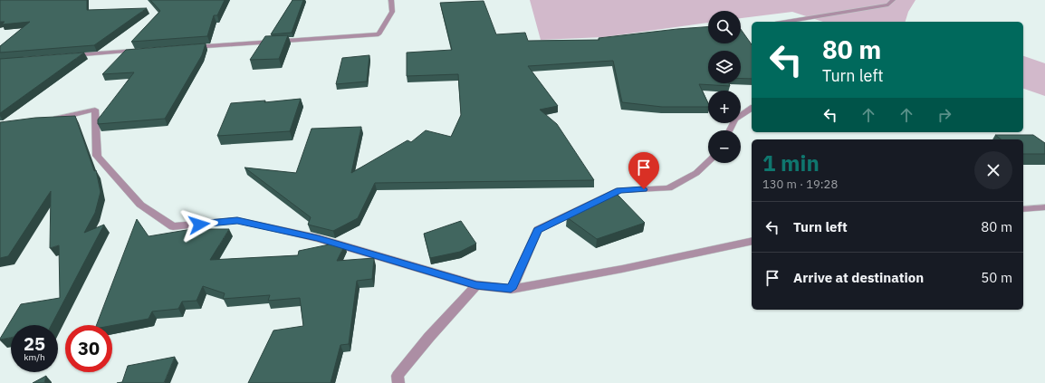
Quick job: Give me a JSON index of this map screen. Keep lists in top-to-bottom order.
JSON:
{
  "page": {
    "map_buttons": ["+", "−"],
    "turn": ["80 m", "Turn left"],
    "heading": ["1 min", "130 m · 19:28"],
    "list": [
      {
        "name": "Turn left",
        "value": "80 m"
      },
      {
        "name": "Arrive at destination",
        "value": "50 m"
      }
    ],
    "speed": "25 km/h",
    "limit": "30"
  }
}
